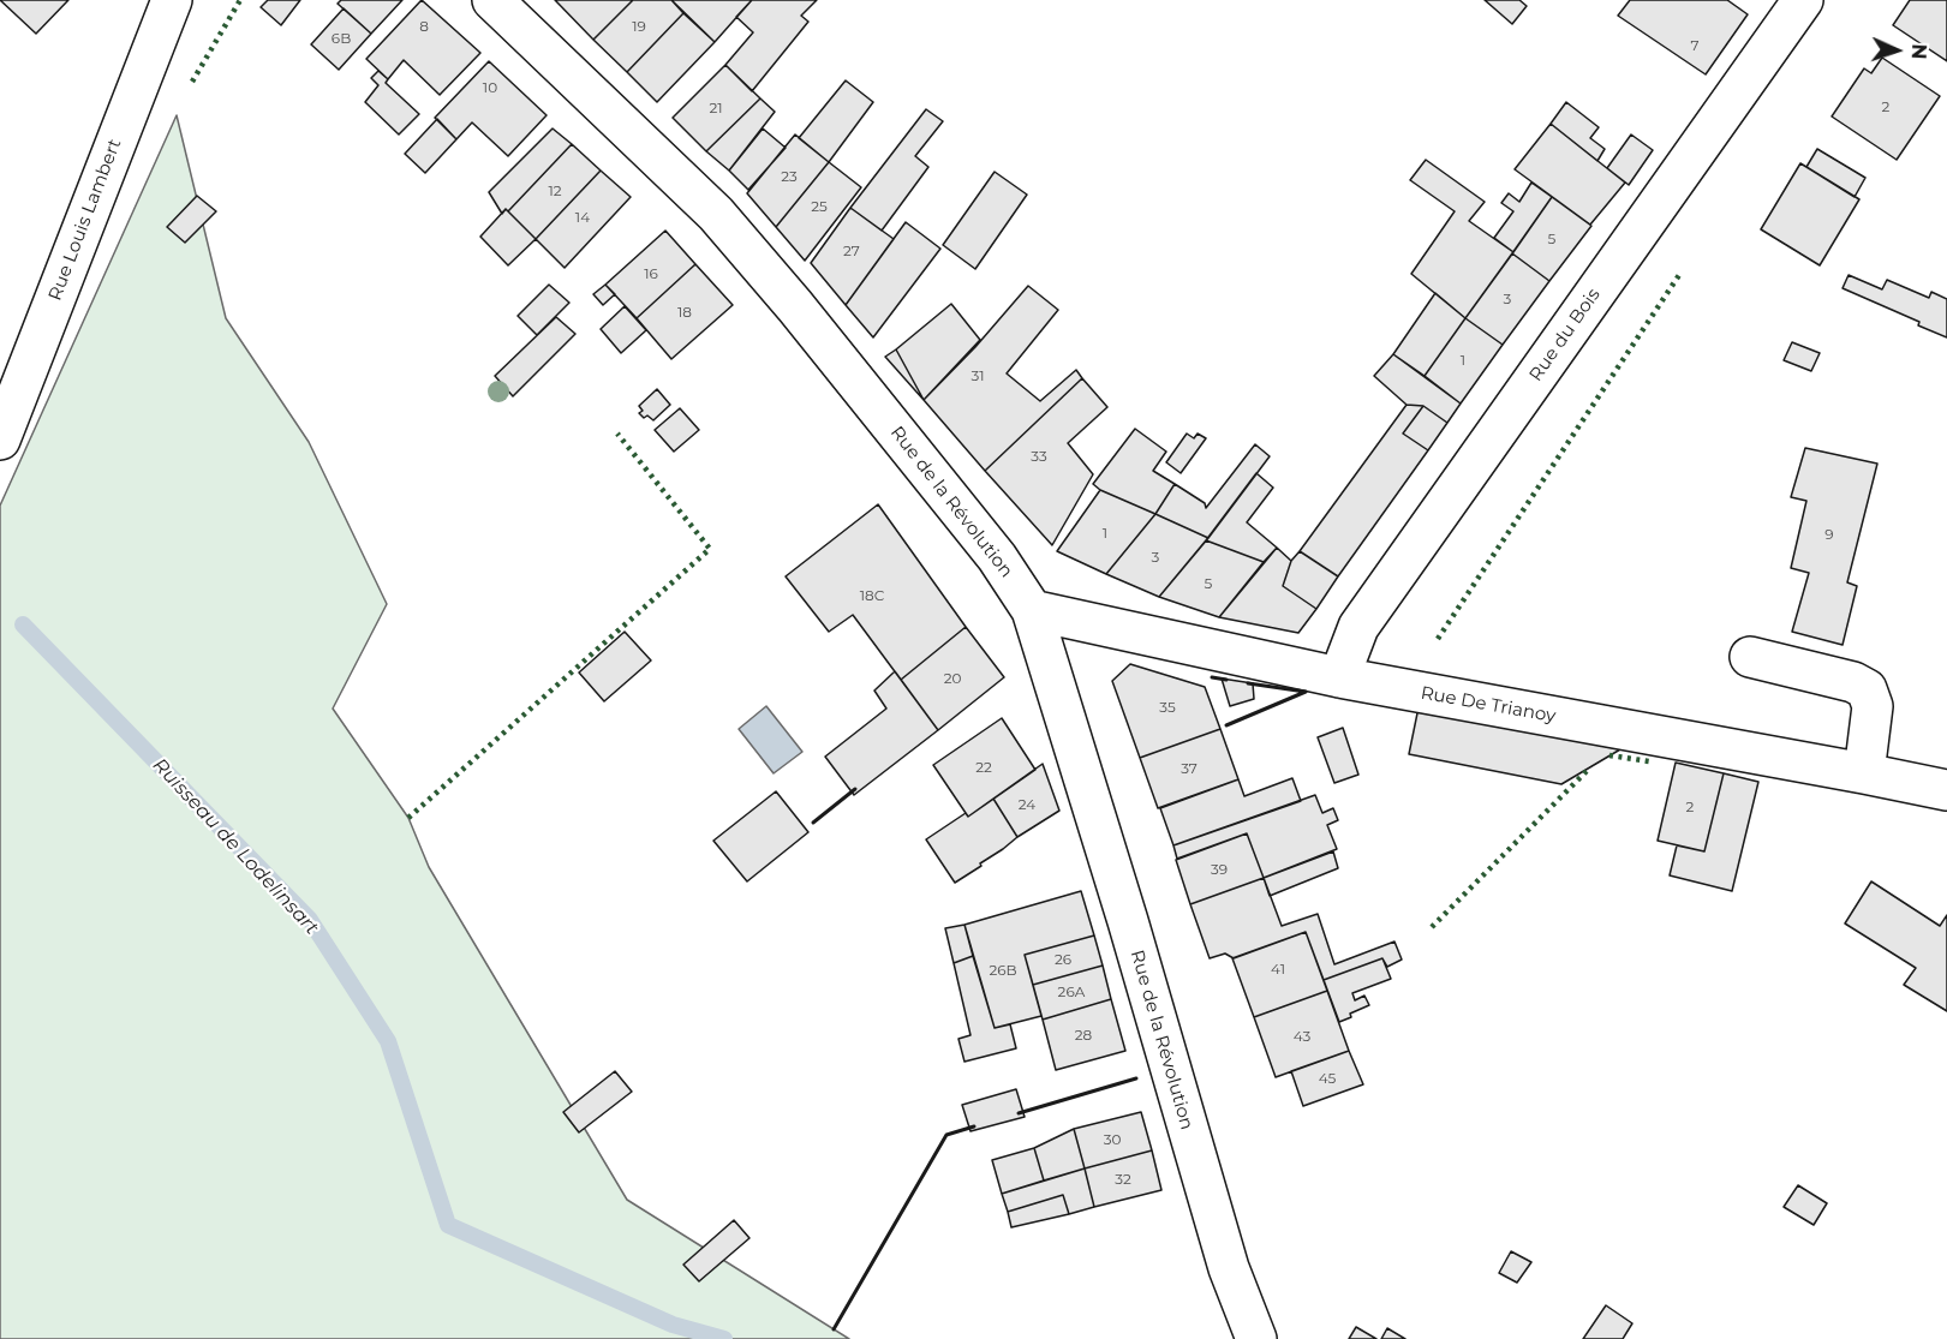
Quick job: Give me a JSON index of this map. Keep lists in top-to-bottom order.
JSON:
{
  "streets": {
    "street": [
      "Rue Louis Lambert",
      "Rue du Bois",
      "Rue de la Révolution",
      "Rue De Trianoy"
    ]
  },
  "crossings": [
    ["Rue du Bois", "Rue De Trianoy"],
    ["Rue de la Révolution", "Rue De Trianoy"]
  ],
  "water": ["Ruisseau de Lodelinsart"],
  "house_numbers": [
    "8",
    "19",
    "6B",
    "7",
    "10",
    "2",
    "21",
    "23",
    "12",
    "25",
    "14",
    "5",
    "27",
    "16",
    "3",
    "18",
    "1",
    "31",
    "33",
    "1",
    "9",
    "3",
    "5",
    "18C",
    "20",
    "35",
    "22",
    "37",
    "24",
    "2",
    "39",
    "26",
    "41",
    "26B",
    "26A",
    "28",
    "43",
    "45",
    "30",
    "32"
  ],
  "north": "right"
}
